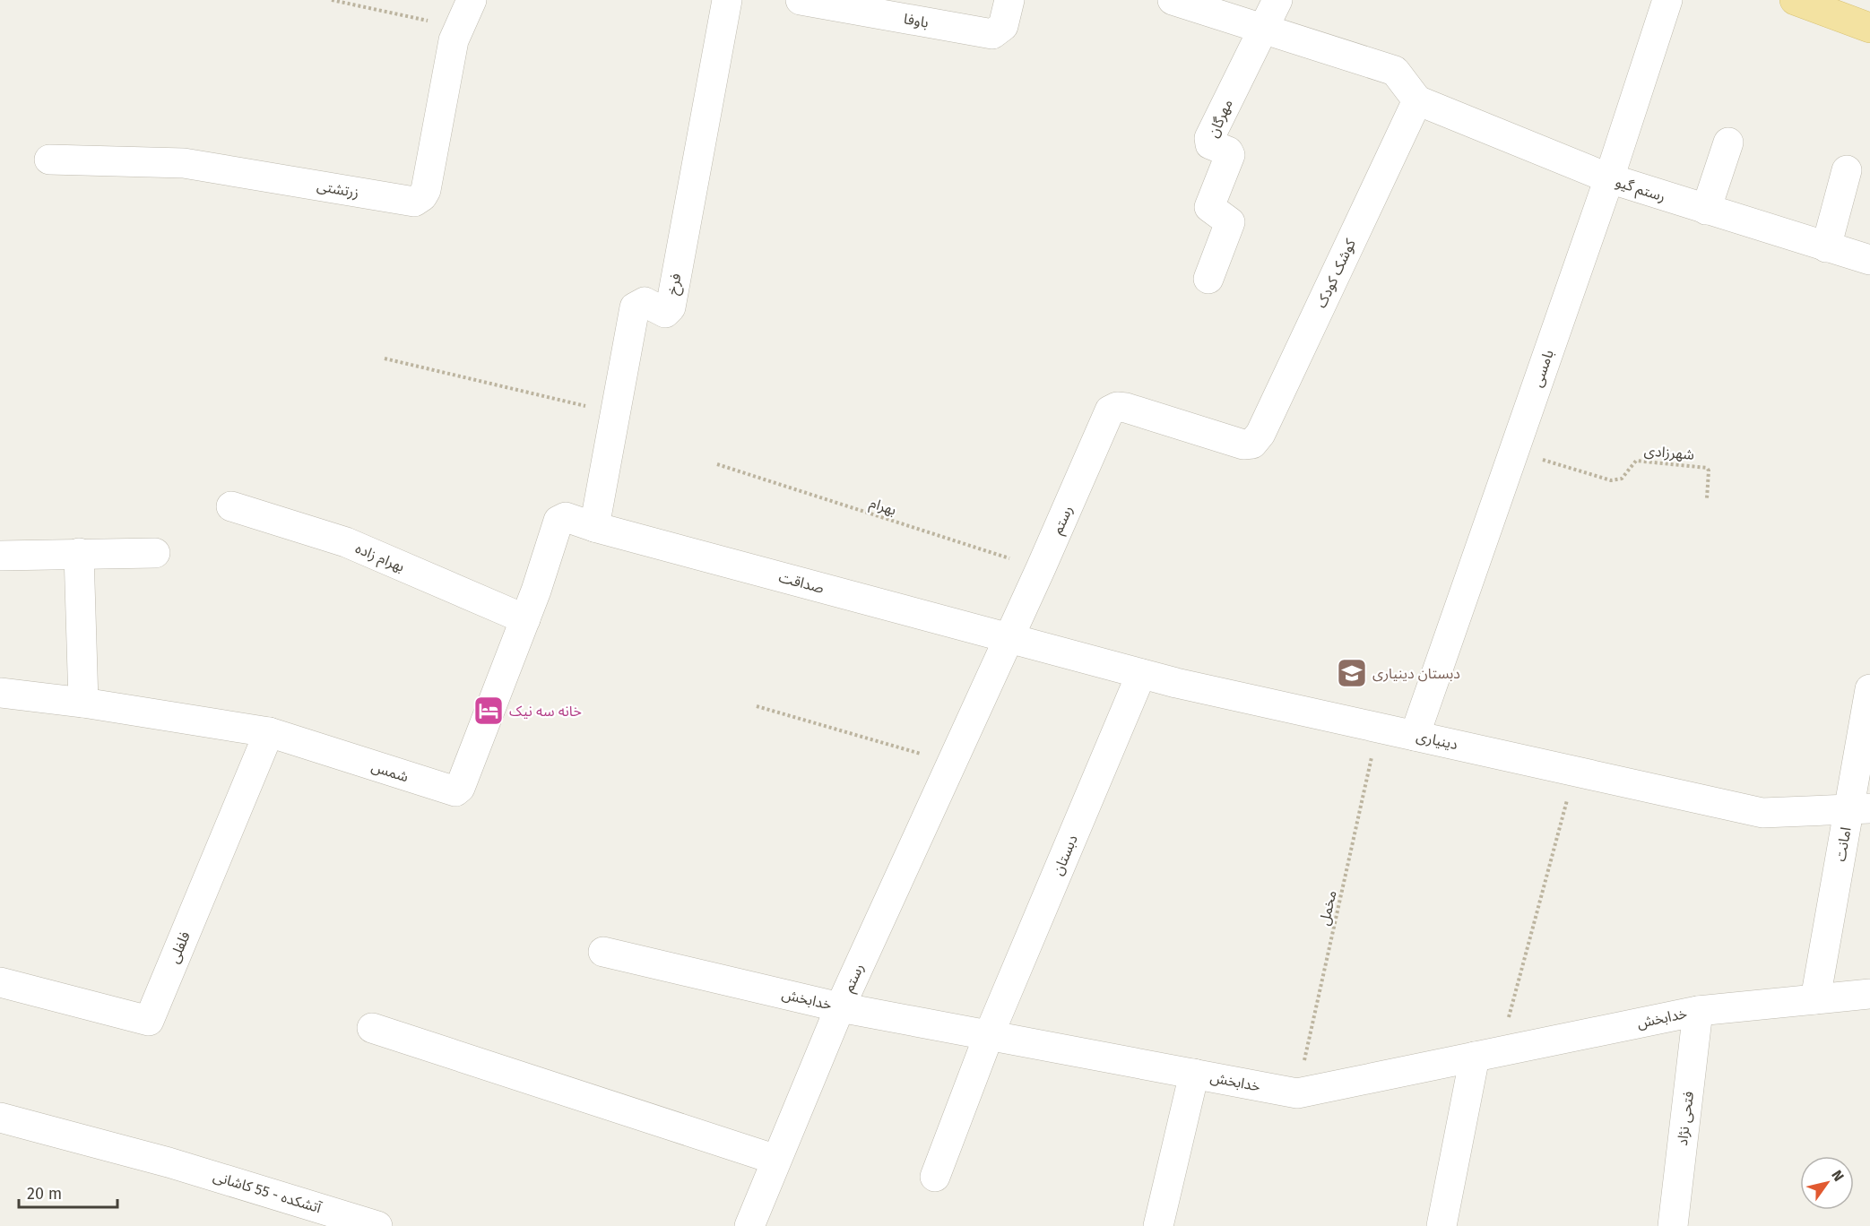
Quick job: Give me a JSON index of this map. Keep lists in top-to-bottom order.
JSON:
{
  "streets": {
    "street": [
      "باوفا",
      "مهرگان",
      "زرتشتی",
      "رستم گیو",
      "کوشک کودک",
      "فرخ",
      "بامسی",
      "رستم",
      "بهرام زاده",
      "صداقت",
      "دینیاری",
      "شمس",
      "امانت",
      "دبستان",
      "فلفلی",
      "خدابخش",
      "فتحی نژاد",
      "آتشکده - 55 کاشانی"
    ],
    "path": ["شهرزادی", "بهرام", "مخمل"]
  },
  "crossings": [
    ["رستم گیو", "کوشک کودک"],
    ["رستم گیو", "بامسی"],
    ["کوشک کودک", "رستم"],
    ["فرخ", "صداقت"],
    ["فرخ", "شمس"],
    ["بامسی", "شهرزادی"],
    ["بامسی", "دینیاری"],
    ["بهرام", "رستم"],
    ["رستم", "صداقت"],
    ["رستم", "دینیاری"],
    ["رستم", "خدابخش"],
    ["بهرام زاده", "شمس"],
    ["صداقت", "دینیاری"],
    ["صداقت", "شمس"],
    ["دینیاری", "امانت"],
    ["دینیاری", "دبستان"],
    ["دینیاری", "مخمل"],
    ["شمس", "فلفلی"],
    ["امانت", "خدابخش"],
    ["دبستان", "خدابخش"],
    ["مخمل", "خدابخش"],
    ["خدابخش", "فتحی نژاد"]
  ],
  "places": {
    "school or university": ["دبستان دینیاری"],
    "hotel": ["خانه سه نیک"]
  },
  "scale_bar": "20 m",
  "north": "top right"
}
